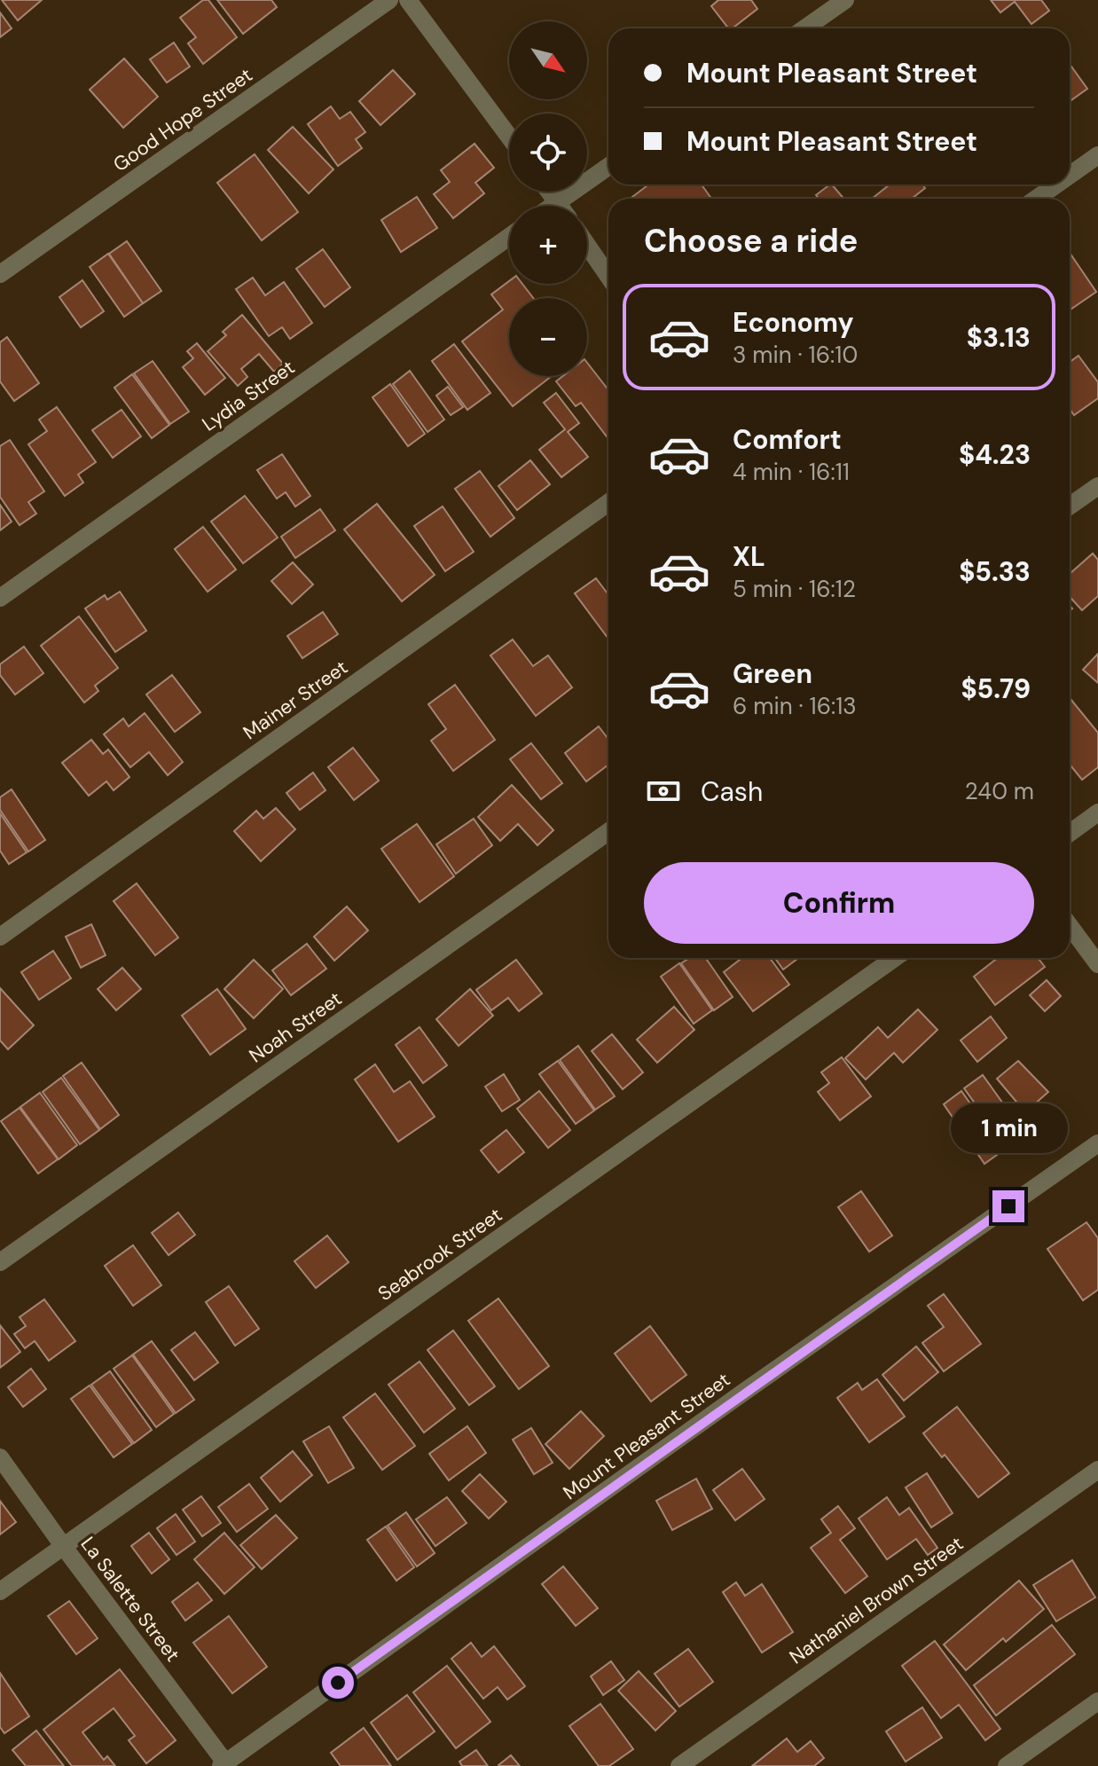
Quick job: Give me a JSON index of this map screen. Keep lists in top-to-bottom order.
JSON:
{
  "streets": {
    "street": [
      "Good Hope Street",
      "Lydia Street",
      "Mainer Street",
      "Noah Street",
      "Seabrook Street",
      "Mount Pleasant Street",
      "La Salette Street",
      "Nathaniel Brown Street"
    ]
  },
  "crossings": [
    ["Seabrook Street", "La Salette Street"],
    ["Mount Pleasant Street", "La Salette Street"]
  ],
  "north": "bottom right",
  "page": {
    "map_buttons": ["+", "−"],
    "banner": ["Mount Pleasant Street", "Mount Pleasant Street"],
    "heading": "Choose a ride",
    "list": [
      {
        "name": "Economy",
        "note": "3 min · 16:10",
        "value": "$3.13"
      },
      {
        "name": "Comfort",
        "note": "4 min · 16:11",
        "value": "$4.23"
      },
      {
        "name": "XL",
        "note": "5 min · 16:12",
        "value": "$5.33"
      },
      {
        "name": "Green",
        "note": "6 min · 16:13",
        "value": "$5.79"
      }
    ],
    "pay": ["Cash", "240 m"],
    "buttons": "Confirm",
    "bubble": "1 min"
  }
}
